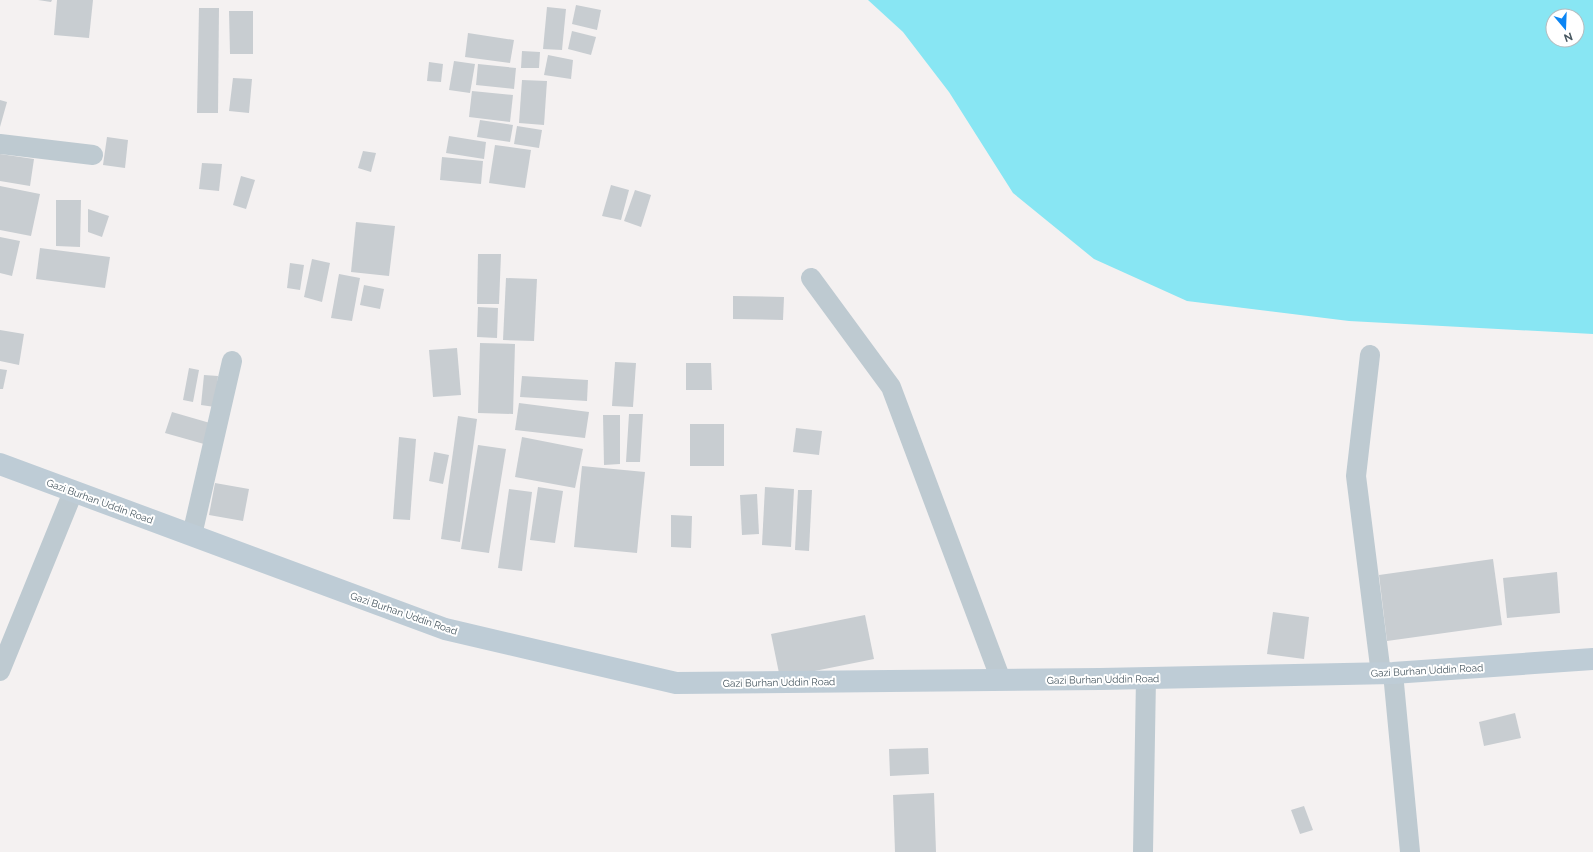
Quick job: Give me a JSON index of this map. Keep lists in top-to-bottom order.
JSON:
{
  "streets": {
    "street": ["Gazi Burhan Uddin Road"]
  },
  "north": "bottom"
}
